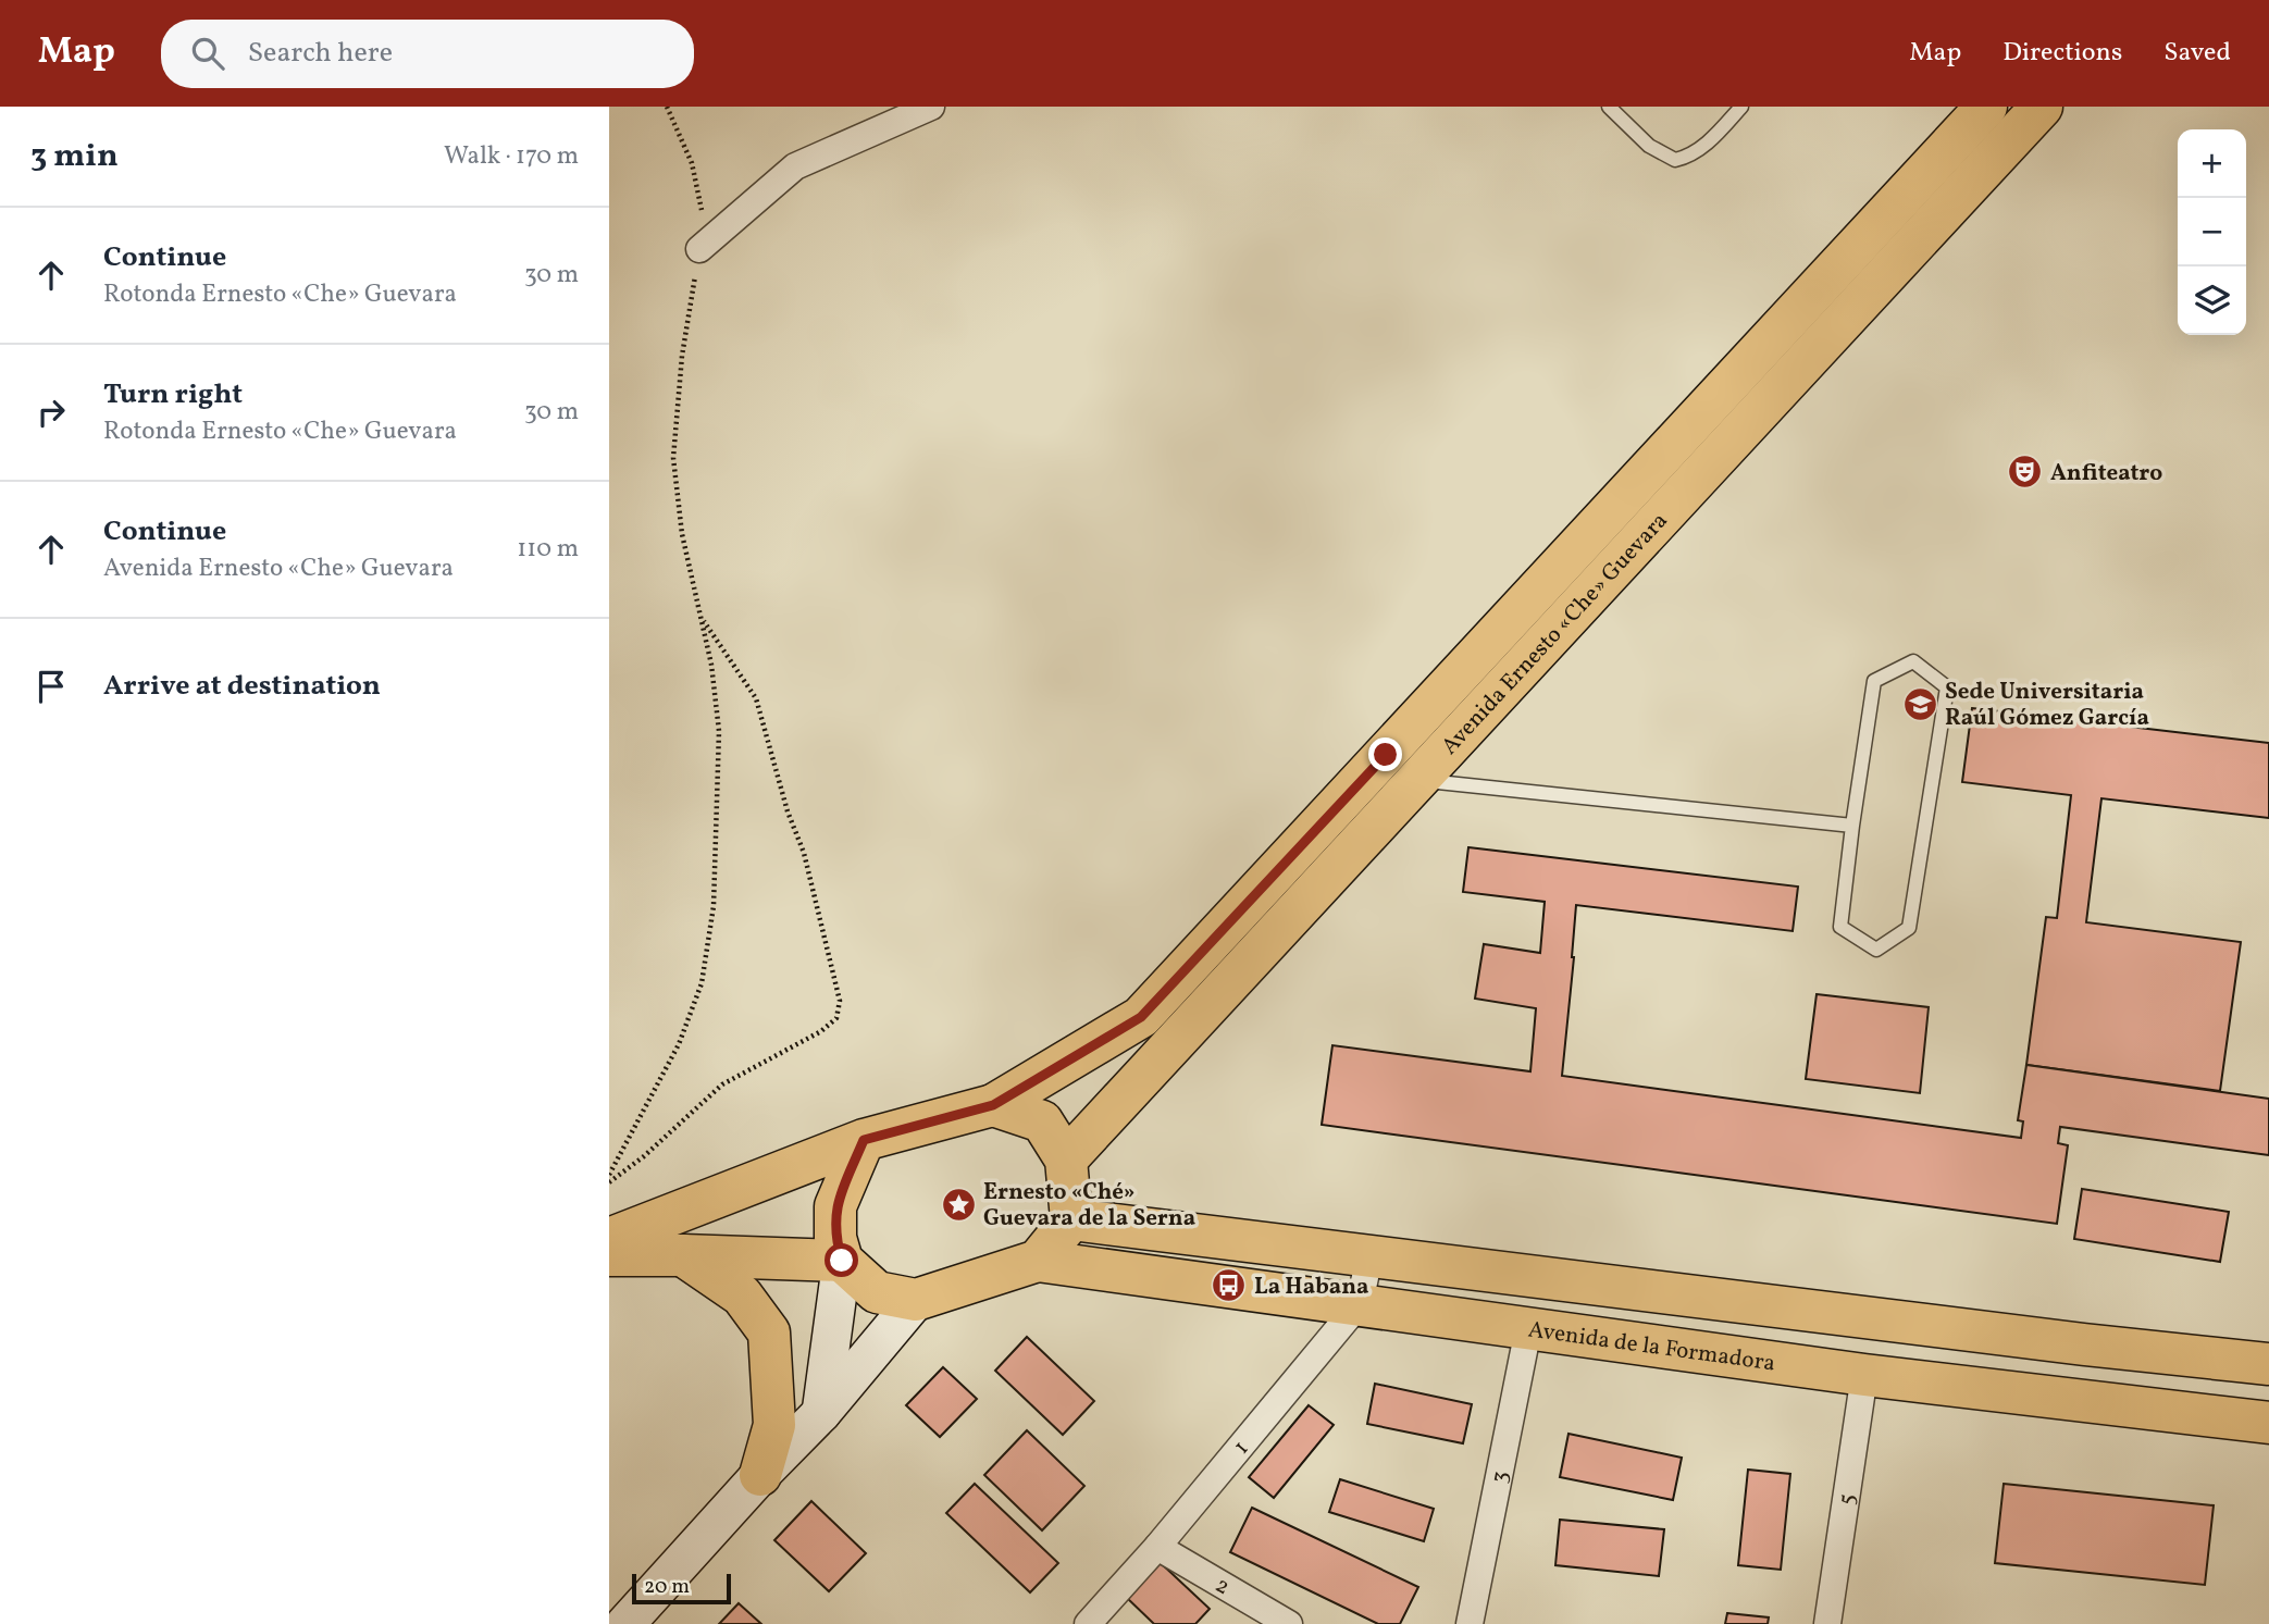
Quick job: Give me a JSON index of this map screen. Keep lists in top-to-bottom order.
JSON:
{
  "streets": {
    "main road": ["Avenida Ernesto «Che» Guevara", "Avenida de la Formadora"],
    "street": [
      "1",
      "3",
      "5",
      "2"
    ]
  },
  "crossings": [
    ["Avenida Ernesto «Che» Guevara", "Avenida de la Formadora"],
    ["Avenida de la Formadora", "1"],
    ["Avenida de la Formadora", "3"],
    ["Avenida de la Formadora", "5"],
    ["1", "2"]
  ],
  "places": {
    "theatre": ["Anfiteatro"],
    "school or university": ["Sede Universitaria Raúl Gómez García"],
    "place": ["Ernesto «Ché» Guevara de la Serna"],
    "bus stop": ["La Habana"]
  },
  "scale_bar": "20 m",
  "page": {
    "header": "Map",
    "search": "Search here",
    "nav": ["Map", "Directions", "Saved"],
    "heading": ["3 min", "Walk · 170 m"],
    "map_buttons": ["+", "−"],
    "list": [
      ["Continue", "Rotonda Ernesto «Che» Guevara", "30 m"],
      ["Turn right", "Rotonda Ernesto «Che» Guevara", "30 m"],
      ["Continue", "Avenida Ernesto «Che» Guevara", "110 m"],
      "Arrive at destination"
    ],
    "scale": "20 m"
  }
}
